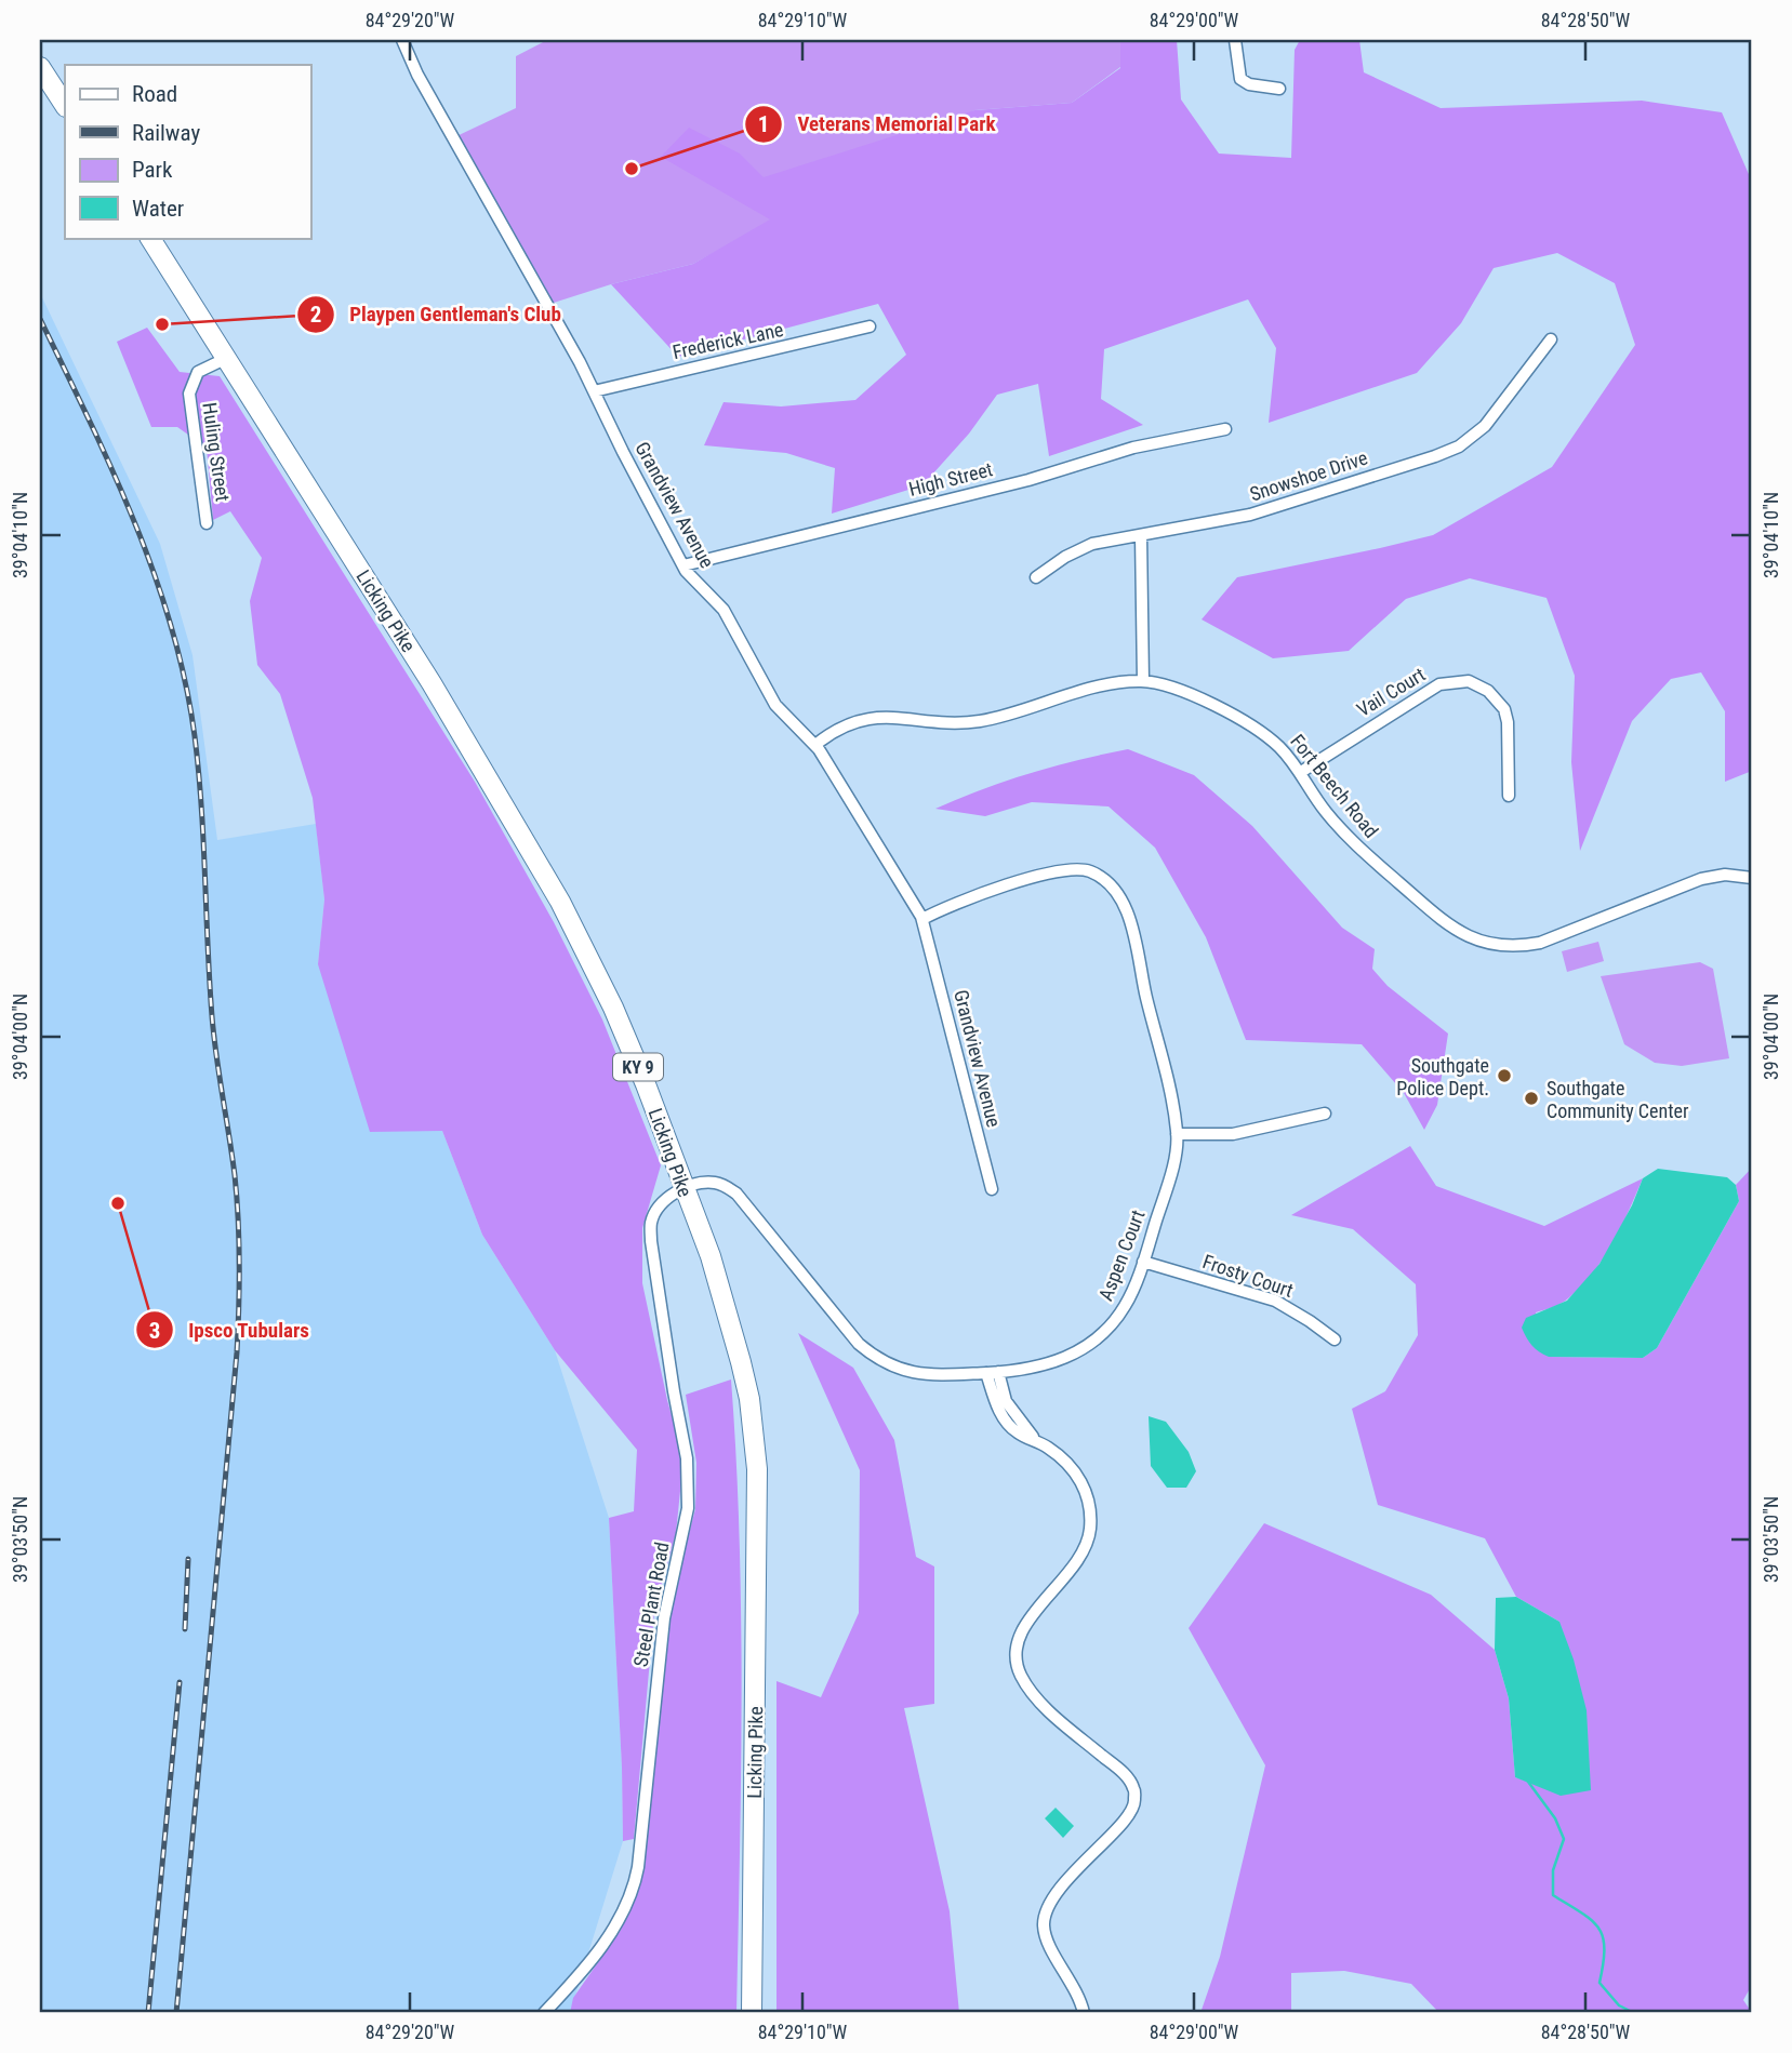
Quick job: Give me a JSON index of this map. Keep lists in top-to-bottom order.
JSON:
{
  "streets": {
    "main road": ["Licking Pike", "KY 9"],
    "street": [
      "Frederick Lane",
      "Huling Street",
      "Snowshoe Drive",
      "High Street",
      "Grandview Avenue",
      "Vail Court",
      "Fort Beech Road",
      "Aspen Court",
      "Frosty Court",
      "Steel Plant Road"
    ]
  },
  "crossings": [
    ["Frederick Lane", "Grandview Avenue"],
    ["Huling Street", "Licking Pike"],
    ["High Street", "Grandview Avenue"],
    ["Grandview Avenue", "Fort Beech Road"],
    ["Grandview Avenue", "Aspen Court"],
    ["Licking Pike", "Aspen Court"],
    ["Licking Pike", "Steel Plant Road"],
    ["Vail Court", "Fort Beech Road"],
    ["Aspen Court", "Frosty Court"],
    ["Aspen Court", "Steel Plant Road"]
  ],
  "places": [
    "Veterans Memorial Park",
    "Playpen Gentleman's Club",
    "Southgate Police Dept.",
    "Southgate Community Center",
    "Ipsco Tubulars"
  ],
  "legend": [
    "Road",
    "Railway",
    "Park",
    "Water"
  ],
  "coordinates": [
    "84°29'20\"W",
    "84°29'10\"W",
    "84°29'00\"W",
    "84°28'50\"W",
    "39°04'10\"N",
    "39°04'00\"N",
    "39°03'50\"N"
  ]
}
